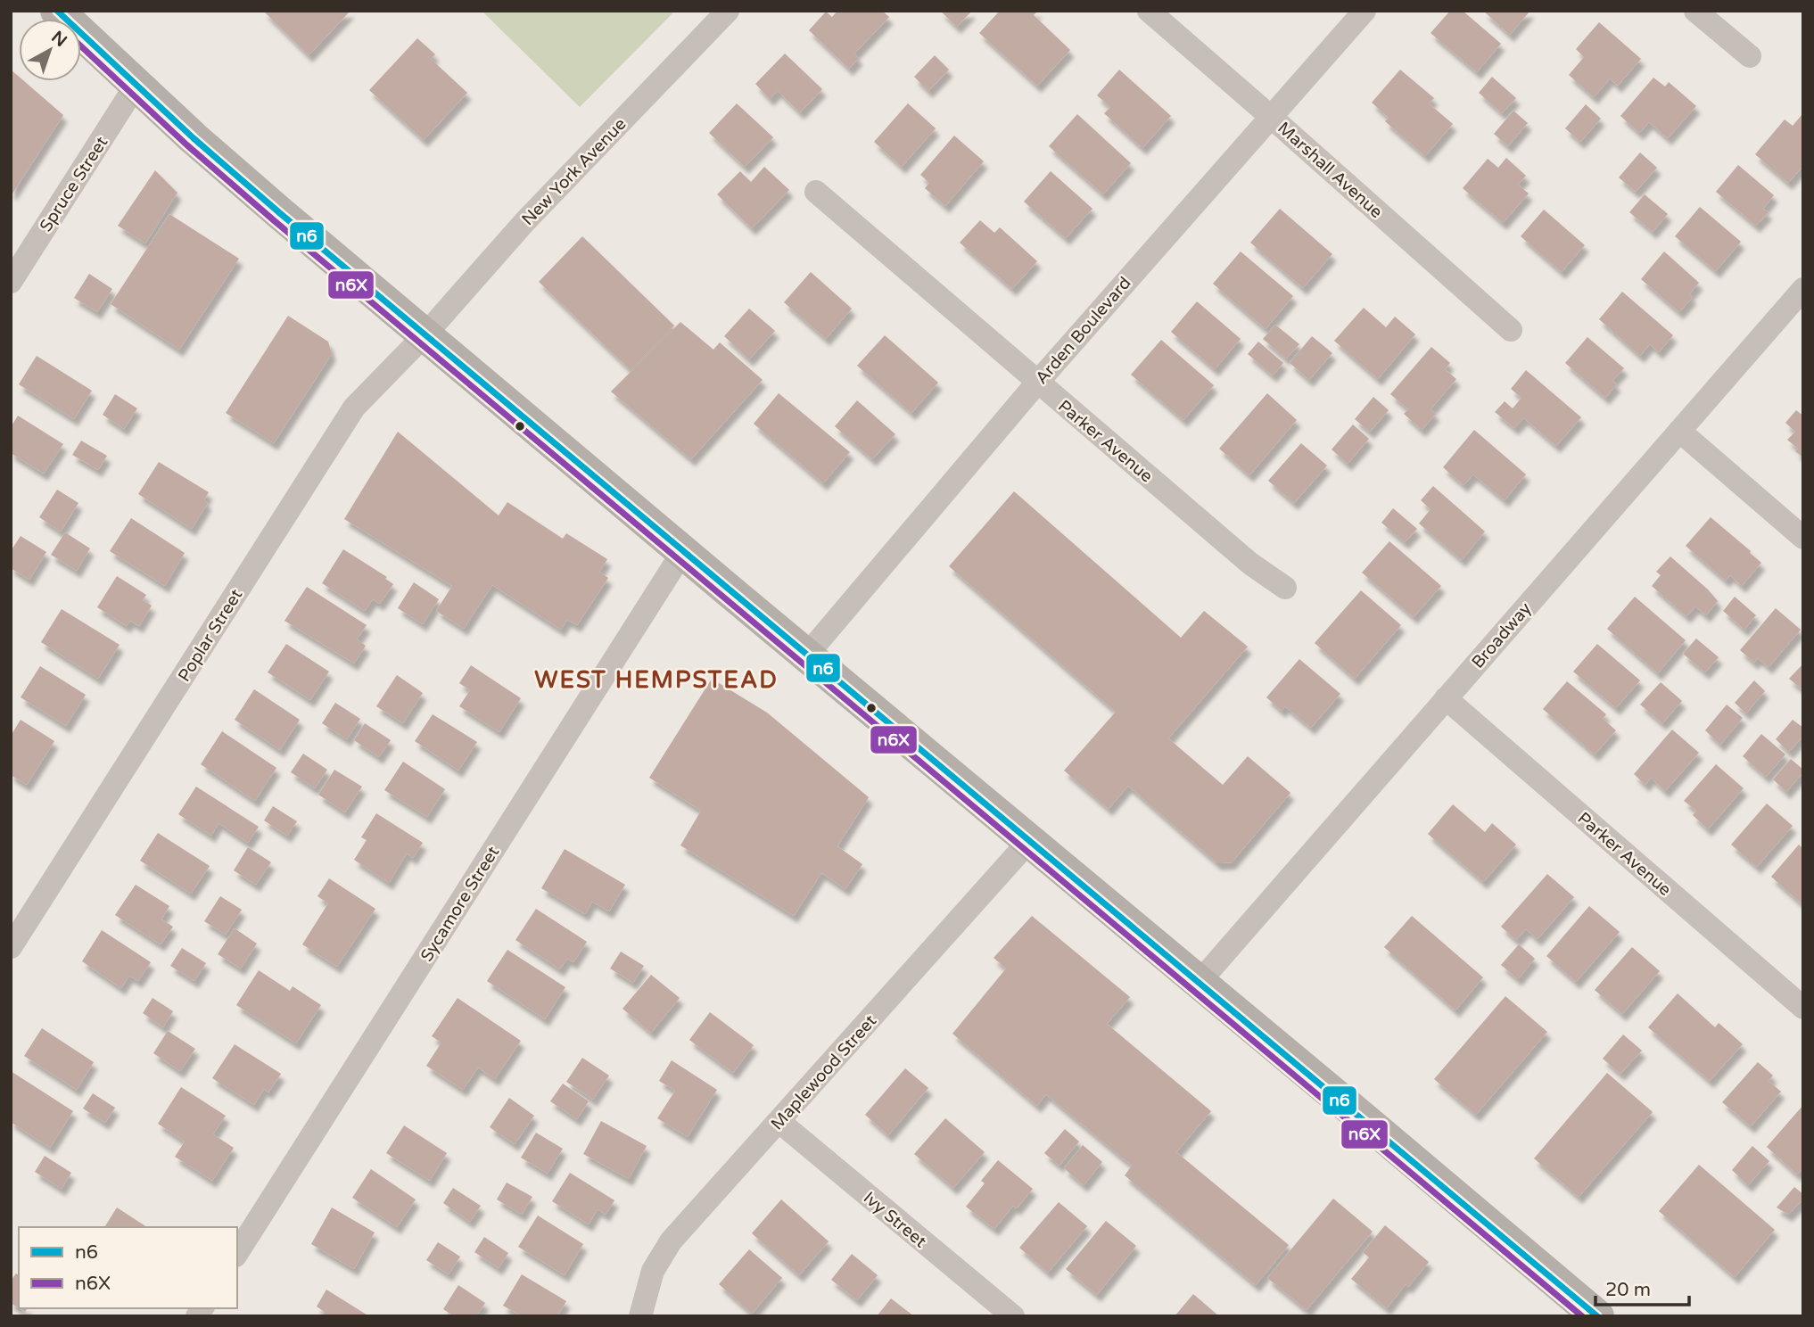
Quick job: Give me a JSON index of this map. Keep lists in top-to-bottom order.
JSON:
{
  "streets": {
    "street": [
      "Marshall Avenue",
      "New York Avenue",
      "Spruce Street",
      "Arden Boulevard",
      "Parker Avenue",
      "Poplar Street",
      "Broadway",
      "Sycamore Street",
      "Maplewood Street",
      "Ivy Street"
    ]
  },
  "crossings": [
    ["Marshall Avenue", "Arden Boulevard"],
    ["New York Avenue", "Poplar Street"],
    ["Arden Boulevard", "Parker Avenue"],
    ["Parker Avenue", "Broadway"],
    ["Maplewood Street", "Ivy Street"]
  ],
  "districts": ["WEST HEMPSTEAD"],
  "lines": ["transit line n6", "transit line n6X"],
  "legend": ["n6", "n6X"],
  "scale_bar": "20 m",
  "north": "top right"
}
